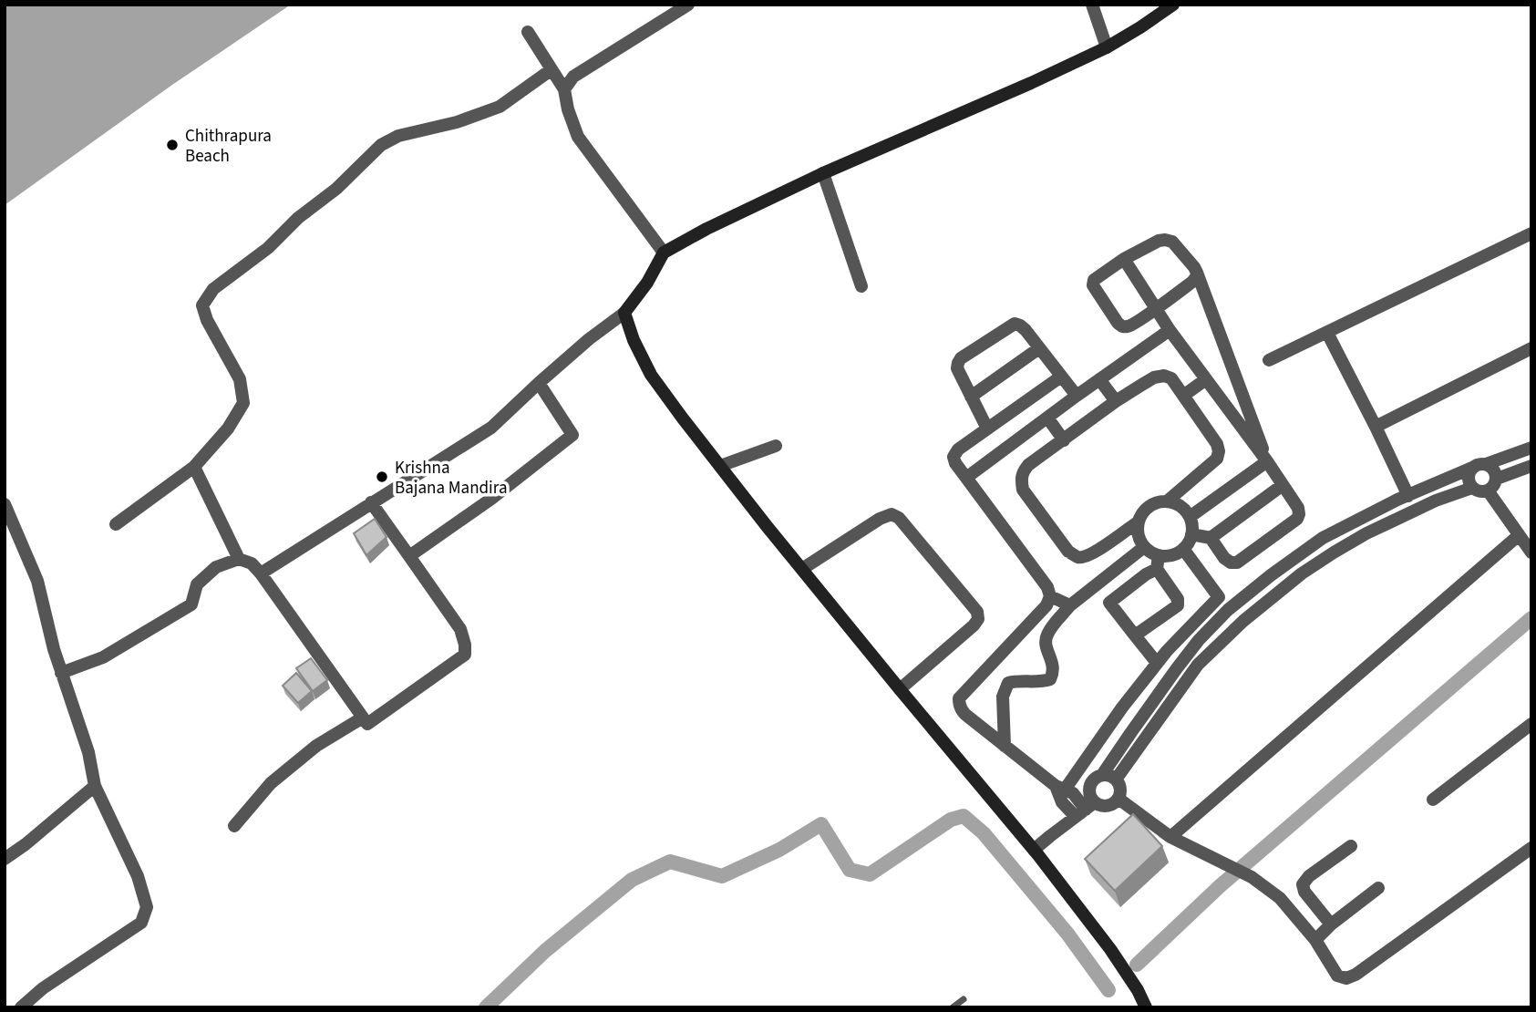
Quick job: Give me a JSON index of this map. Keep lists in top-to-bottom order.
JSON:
{
  "places": ["Chithrapura Beach", "Krishna Bajana Mandira"]
}
